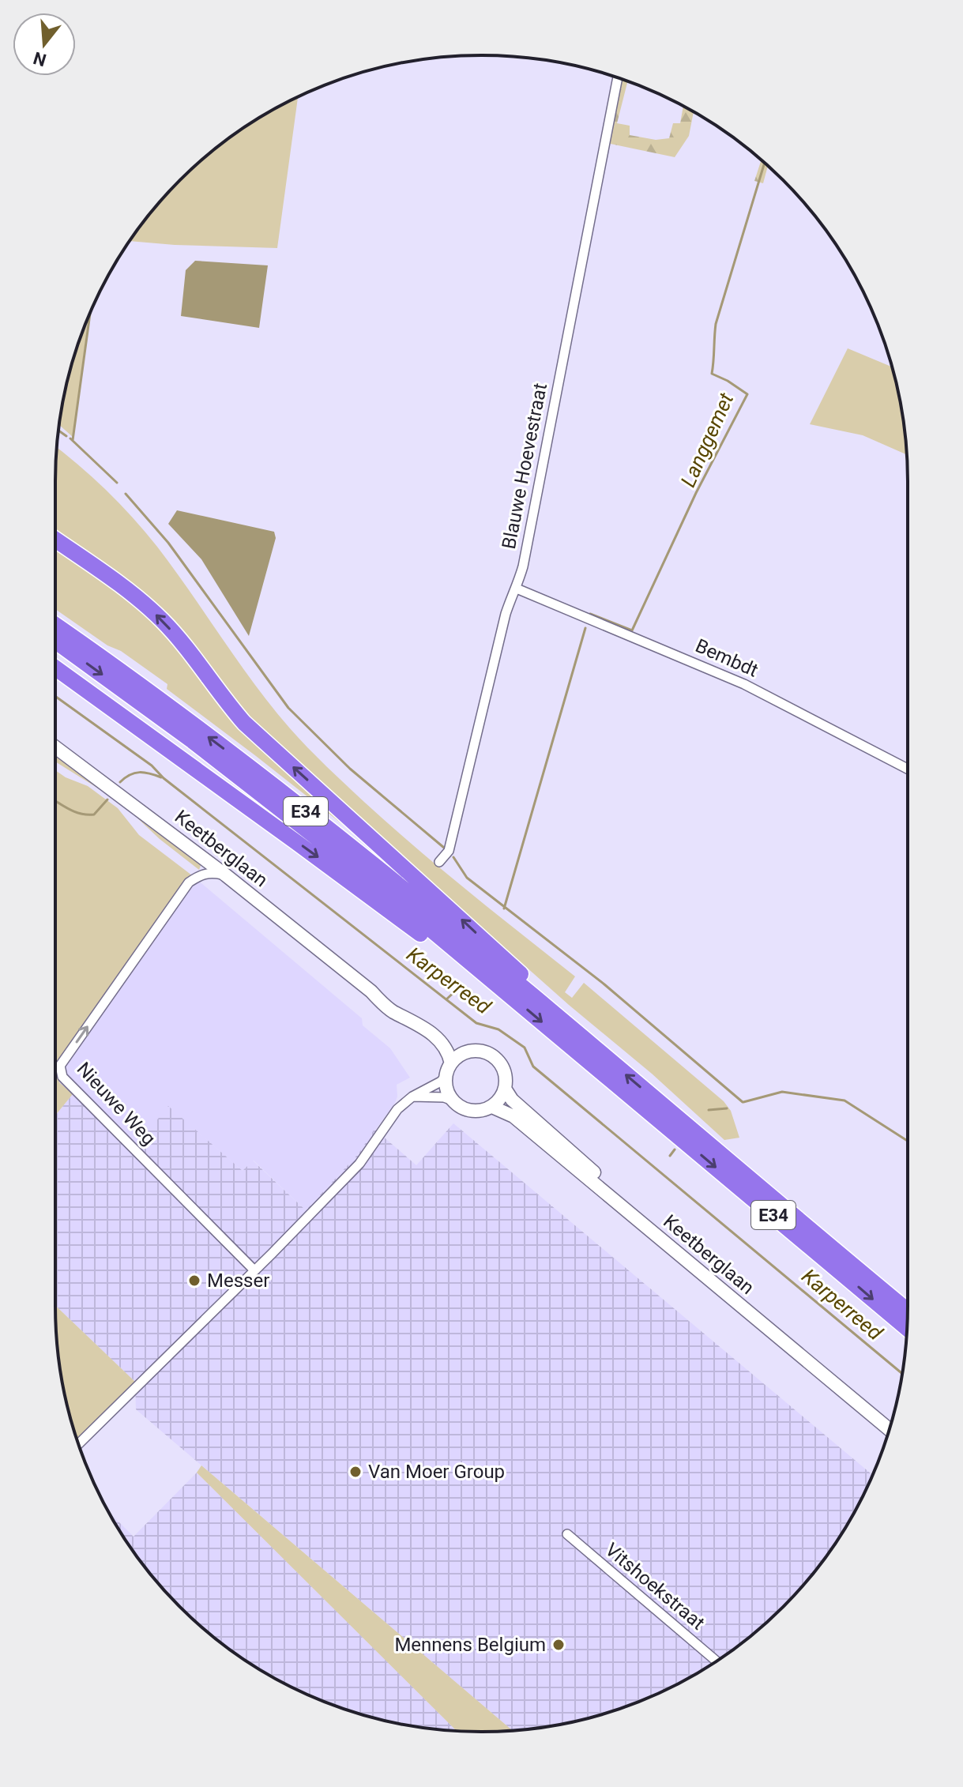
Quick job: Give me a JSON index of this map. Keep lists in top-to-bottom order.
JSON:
{
  "streets": {
    "highway": ["E34"],
    "main road": ["Keetberglaan"],
    "street": [
      "Blauwe Hoevestraat",
      "Bembdt",
      "Nieuwe Weg",
      "Vitshoekstraat"
    ]
  },
  "crossings": [
    ["Blauwe Hoevestraat", "Bembdt"],
    ["Keetberglaan", "Nieuwe Weg"]
  ],
  "water": ["Langgemet", "Karperreed"],
  "places": ["Messer", "Van Moer Group", "Mennens Belgium"],
  "north": "bottom"
}
